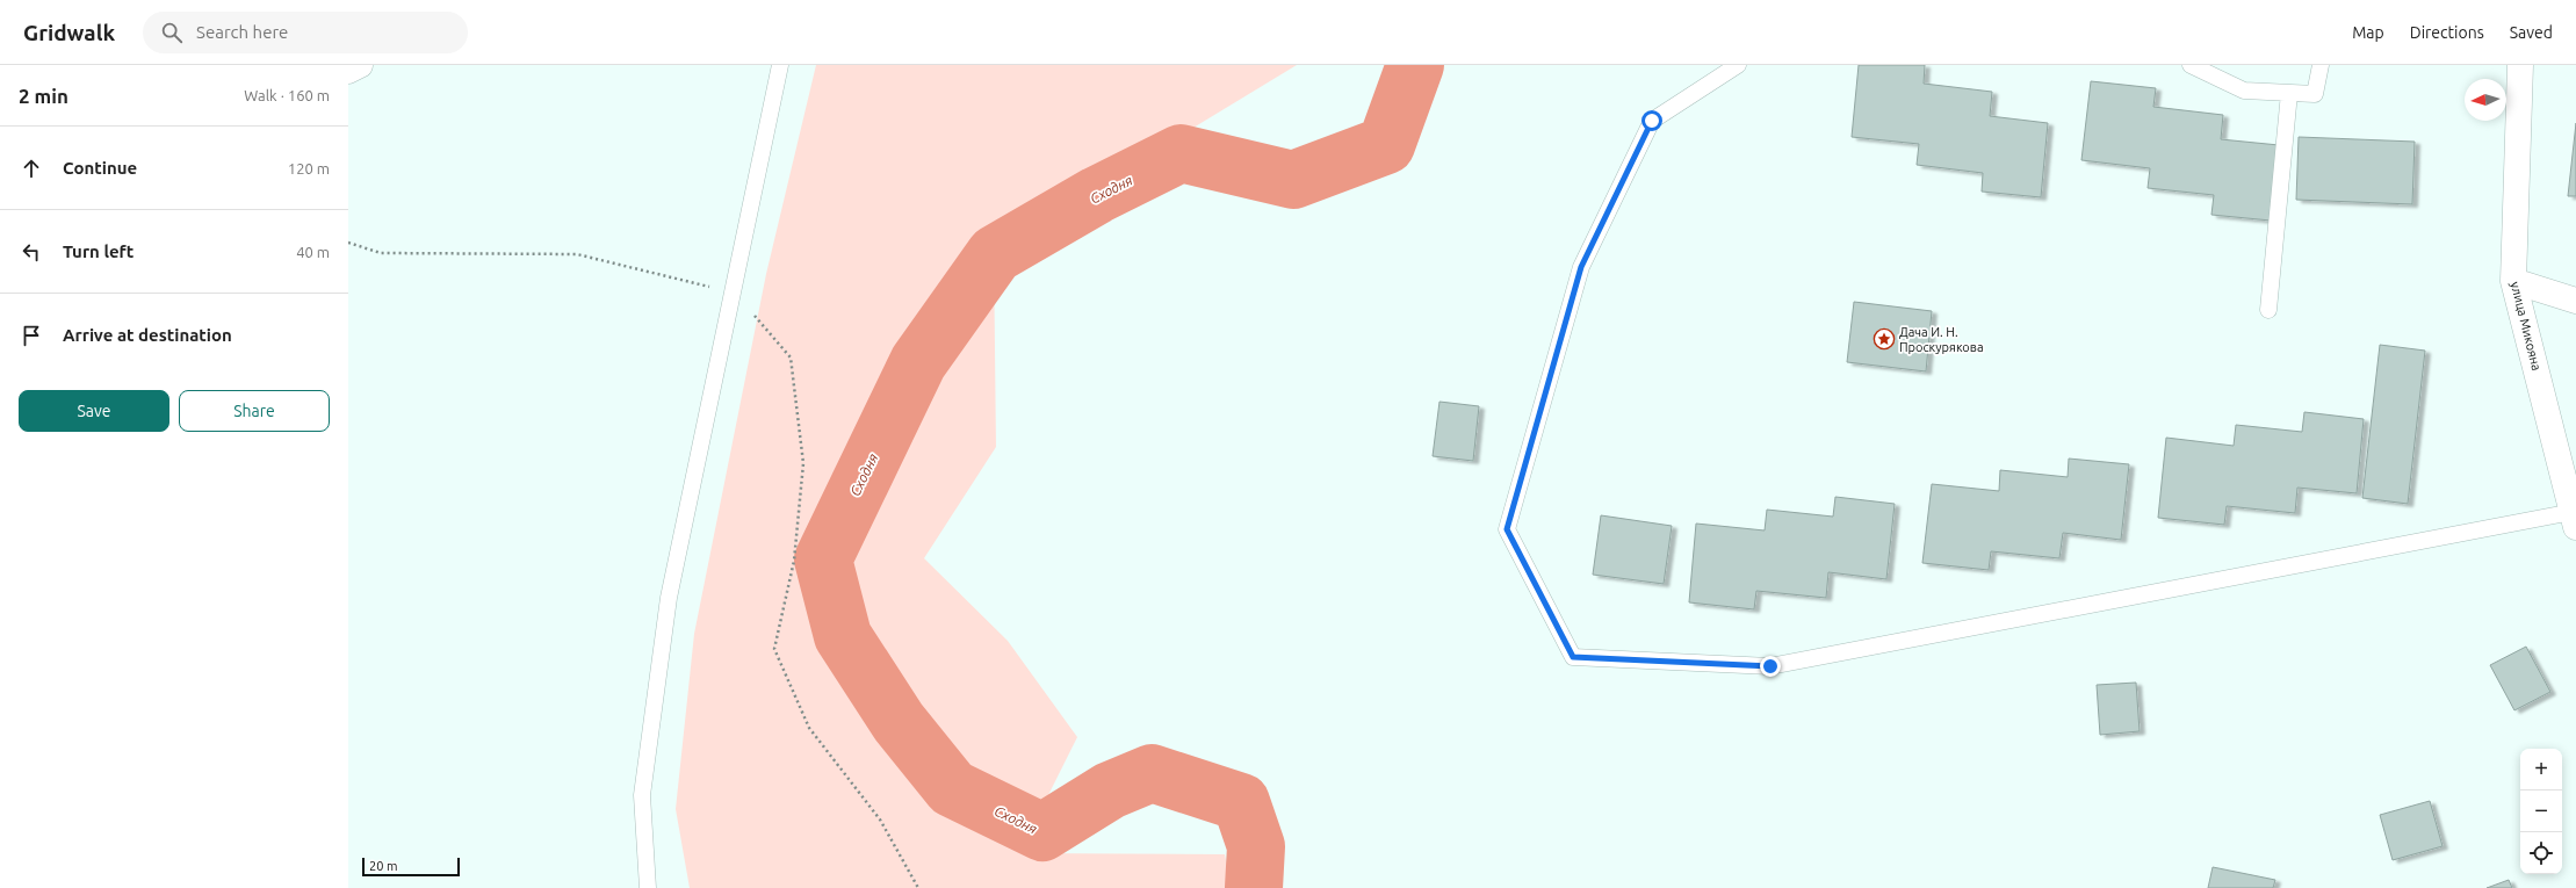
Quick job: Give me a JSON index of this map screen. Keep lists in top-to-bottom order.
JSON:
{
  "streets": {
    "street": ["улица Микояна"]
  },
  "water": ["Сходня"],
  "places": {
    "place": ["Дача И. Н. Проскурякова"]
  },
  "scale_bar": "20 m",
  "north": "left",
  "page": {
    "header": "Gridwalk",
    "search": "Search here",
    "nav": ["Map", "Directions", "Saved"],
    "heading": ["2 min", "Walk · 160 m"],
    "list": [
      ["Continue", "120 m"],
      ["Turn left", "40 m"],
      "Arrive at destination"
    ],
    "buttons": ["Save", "Share"],
    "map_buttons": ["+", "−"],
    "scale": "20 m"
  }
}
